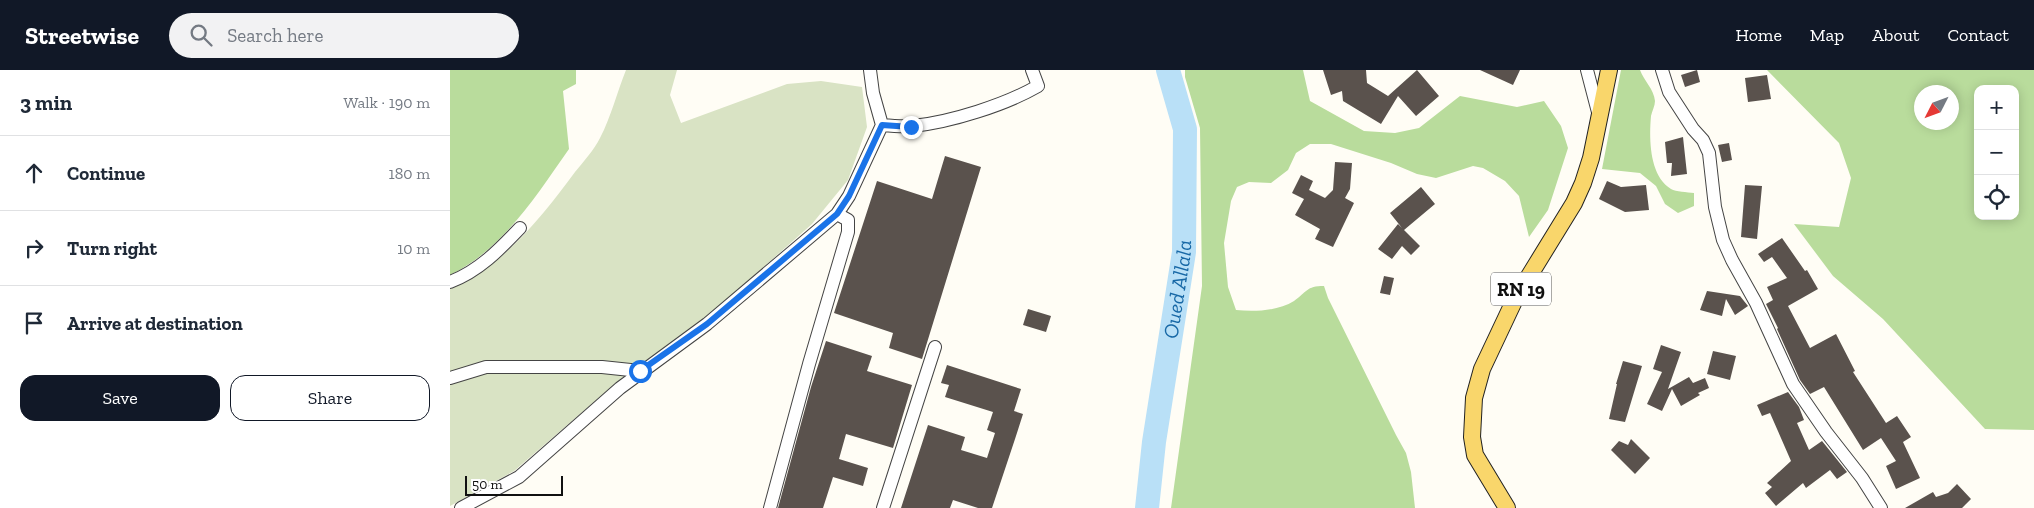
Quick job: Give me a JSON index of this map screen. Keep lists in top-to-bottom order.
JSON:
{
  "streets": {
    "main road": ["RN 19"]
  },
  "water": ["Oued Allala"],
  "scale_bar": "50 m",
  "north": "bottom left",
  "page": {
    "header": "Streetwise",
    "search": "Search here",
    "nav": [
      "Home",
      "Map",
      "About",
      "Contact"
    ],
    "heading": ["3 min", "Walk · 190 m"],
    "map_buttons": ["+", "−"],
    "list": [
      ["Continue", "180 m"],
      ["Turn right", "10 m"],
      "Arrive at destination"
    ],
    "buttons": ["Save", "Share"],
    "scale": "50 m"
  }
}
